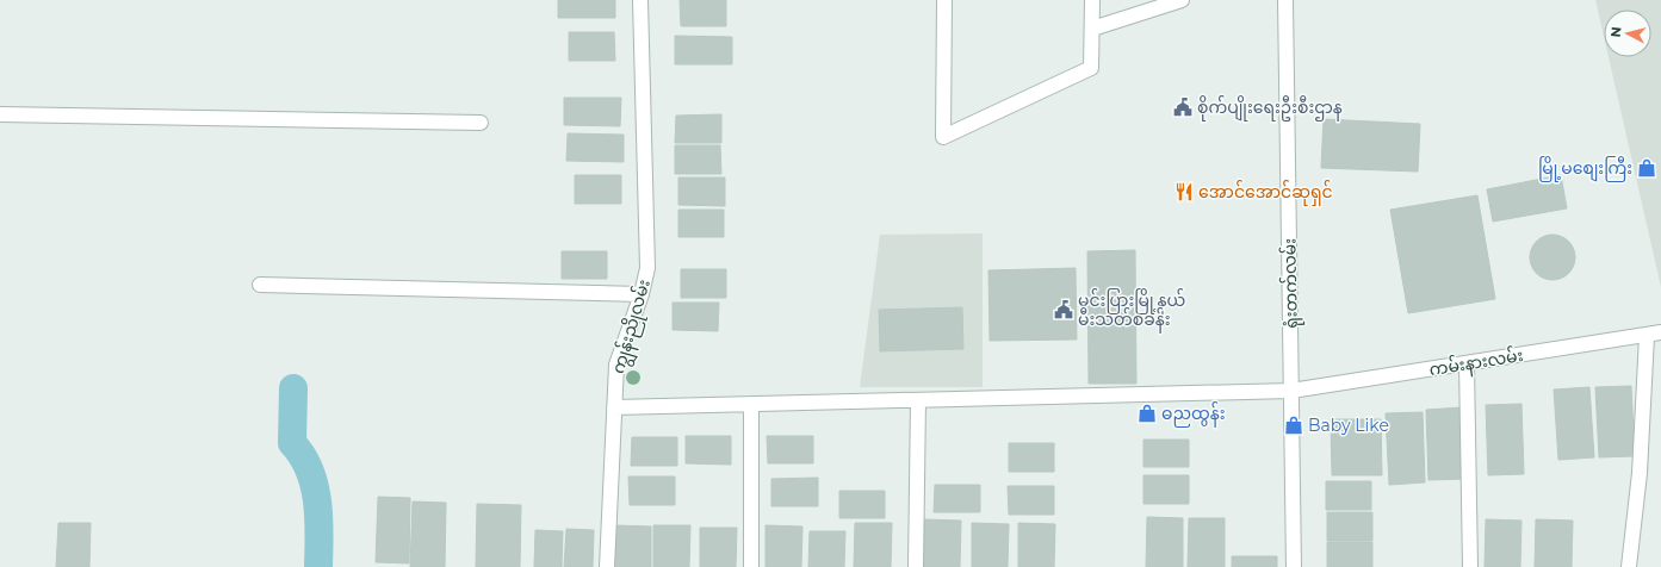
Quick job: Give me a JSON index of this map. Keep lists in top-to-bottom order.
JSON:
{
  "streets": {
    "street": ["ရုံးတက်လမ်း", "ကျွန်းညိုလမ်း", "ကမ်းနားလမ်း"]
  },
  "crossings": [
    ["ရုံးတက်လမ်း", "ကမ်းနားလမ်း"],
    ["ကျွန်းညိုလမ်း", "ကမ်းနားလမ်း"]
  ],
  "places": {
    "public building": ["စိုက်ပျိုးရေးဦးစီးဌာန", "မင်းပြားမြို့နယ် မီးသတ်စခန်း"],
    "shop": ["မြို့မစျေးကြီး", "ဓညထွန်း", "Baby Like"],
    "restaurant": ["အောင်အောင်ဆုရှင်"]
  },
  "north": "left"
}
